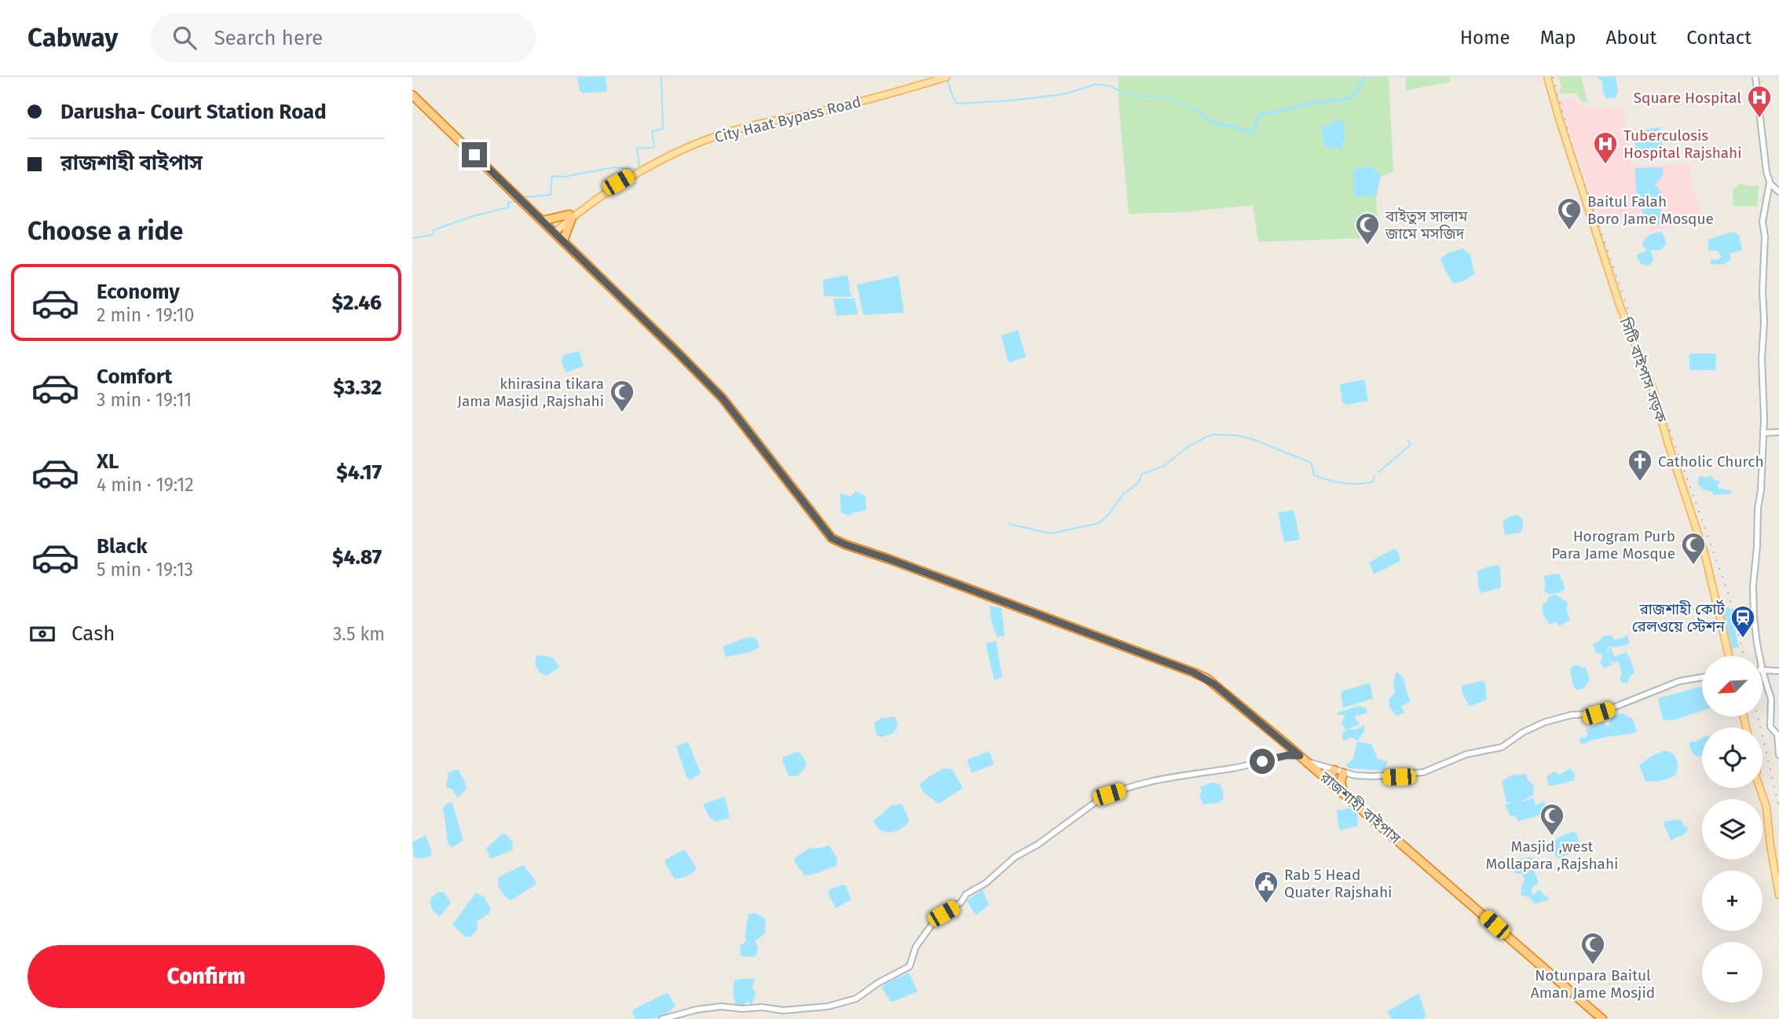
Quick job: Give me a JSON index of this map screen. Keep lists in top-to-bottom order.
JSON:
{
  "streets": {
    "highway": ["রাজশাহী বাইপাস"],
    "main road": ["City Haat Bypass Road"]
  },
  "crossings": [
    ["City Haat Bypass Road", "রাজশাহী বাইপাস"]
  ],
  "places": {
    "hospital": ["Square Hospital", "Tuberculosis Hospital Rajshahi"],
    "mosque": [
      "Baitul Falah Boro Jame Mosque",
      "বাইতুস সালাম জামে মসজিদ",
      "khirasina tikara Jama Masjid ,Rajshahi",
      "Horogram Purb Para Jame Mosque",
      "Masjid ,west Mollapara ,Rajshahi",
      "Notunpara Baitul Aman Jame Mosjid"
    ],
    "church": ["Catholic Church"],
    "station": ["রাজশাহী কোর্ট রেলওয়ে স্টেশন"],
    "public building": ["Rab 5 Head Quater Rajshahi"]
  },
  "north": "bottom left",
  "page": {
    "header": "Cabway",
    "search": "Search here",
    "nav": [
      "Home",
      "Map",
      "About",
      "Contact"
    ],
    "banner": ["Darusha- Court Station Road", "রাজশাহী বাইপাস"],
    "heading": "Choose a ride",
    "list": [
      {
        "name": "Economy",
        "note": "2 min · 19:10",
        "value": "$2.46"
      },
      {
        "name": "Comfort",
        "note": "3 min · 19:11",
        "value": "$3.32"
      },
      {
        "name": "XL",
        "note": "4 min · 19:12",
        "value": "$4.17"
      },
      {
        "name": "Black",
        "note": "5 min · 19:13",
        "value": "$4.87"
      }
    ],
    "pay": ["Cash", "3.5 km"],
    "map_buttons": ["+", "−"],
    "buttons": "Confirm"
  }
}
